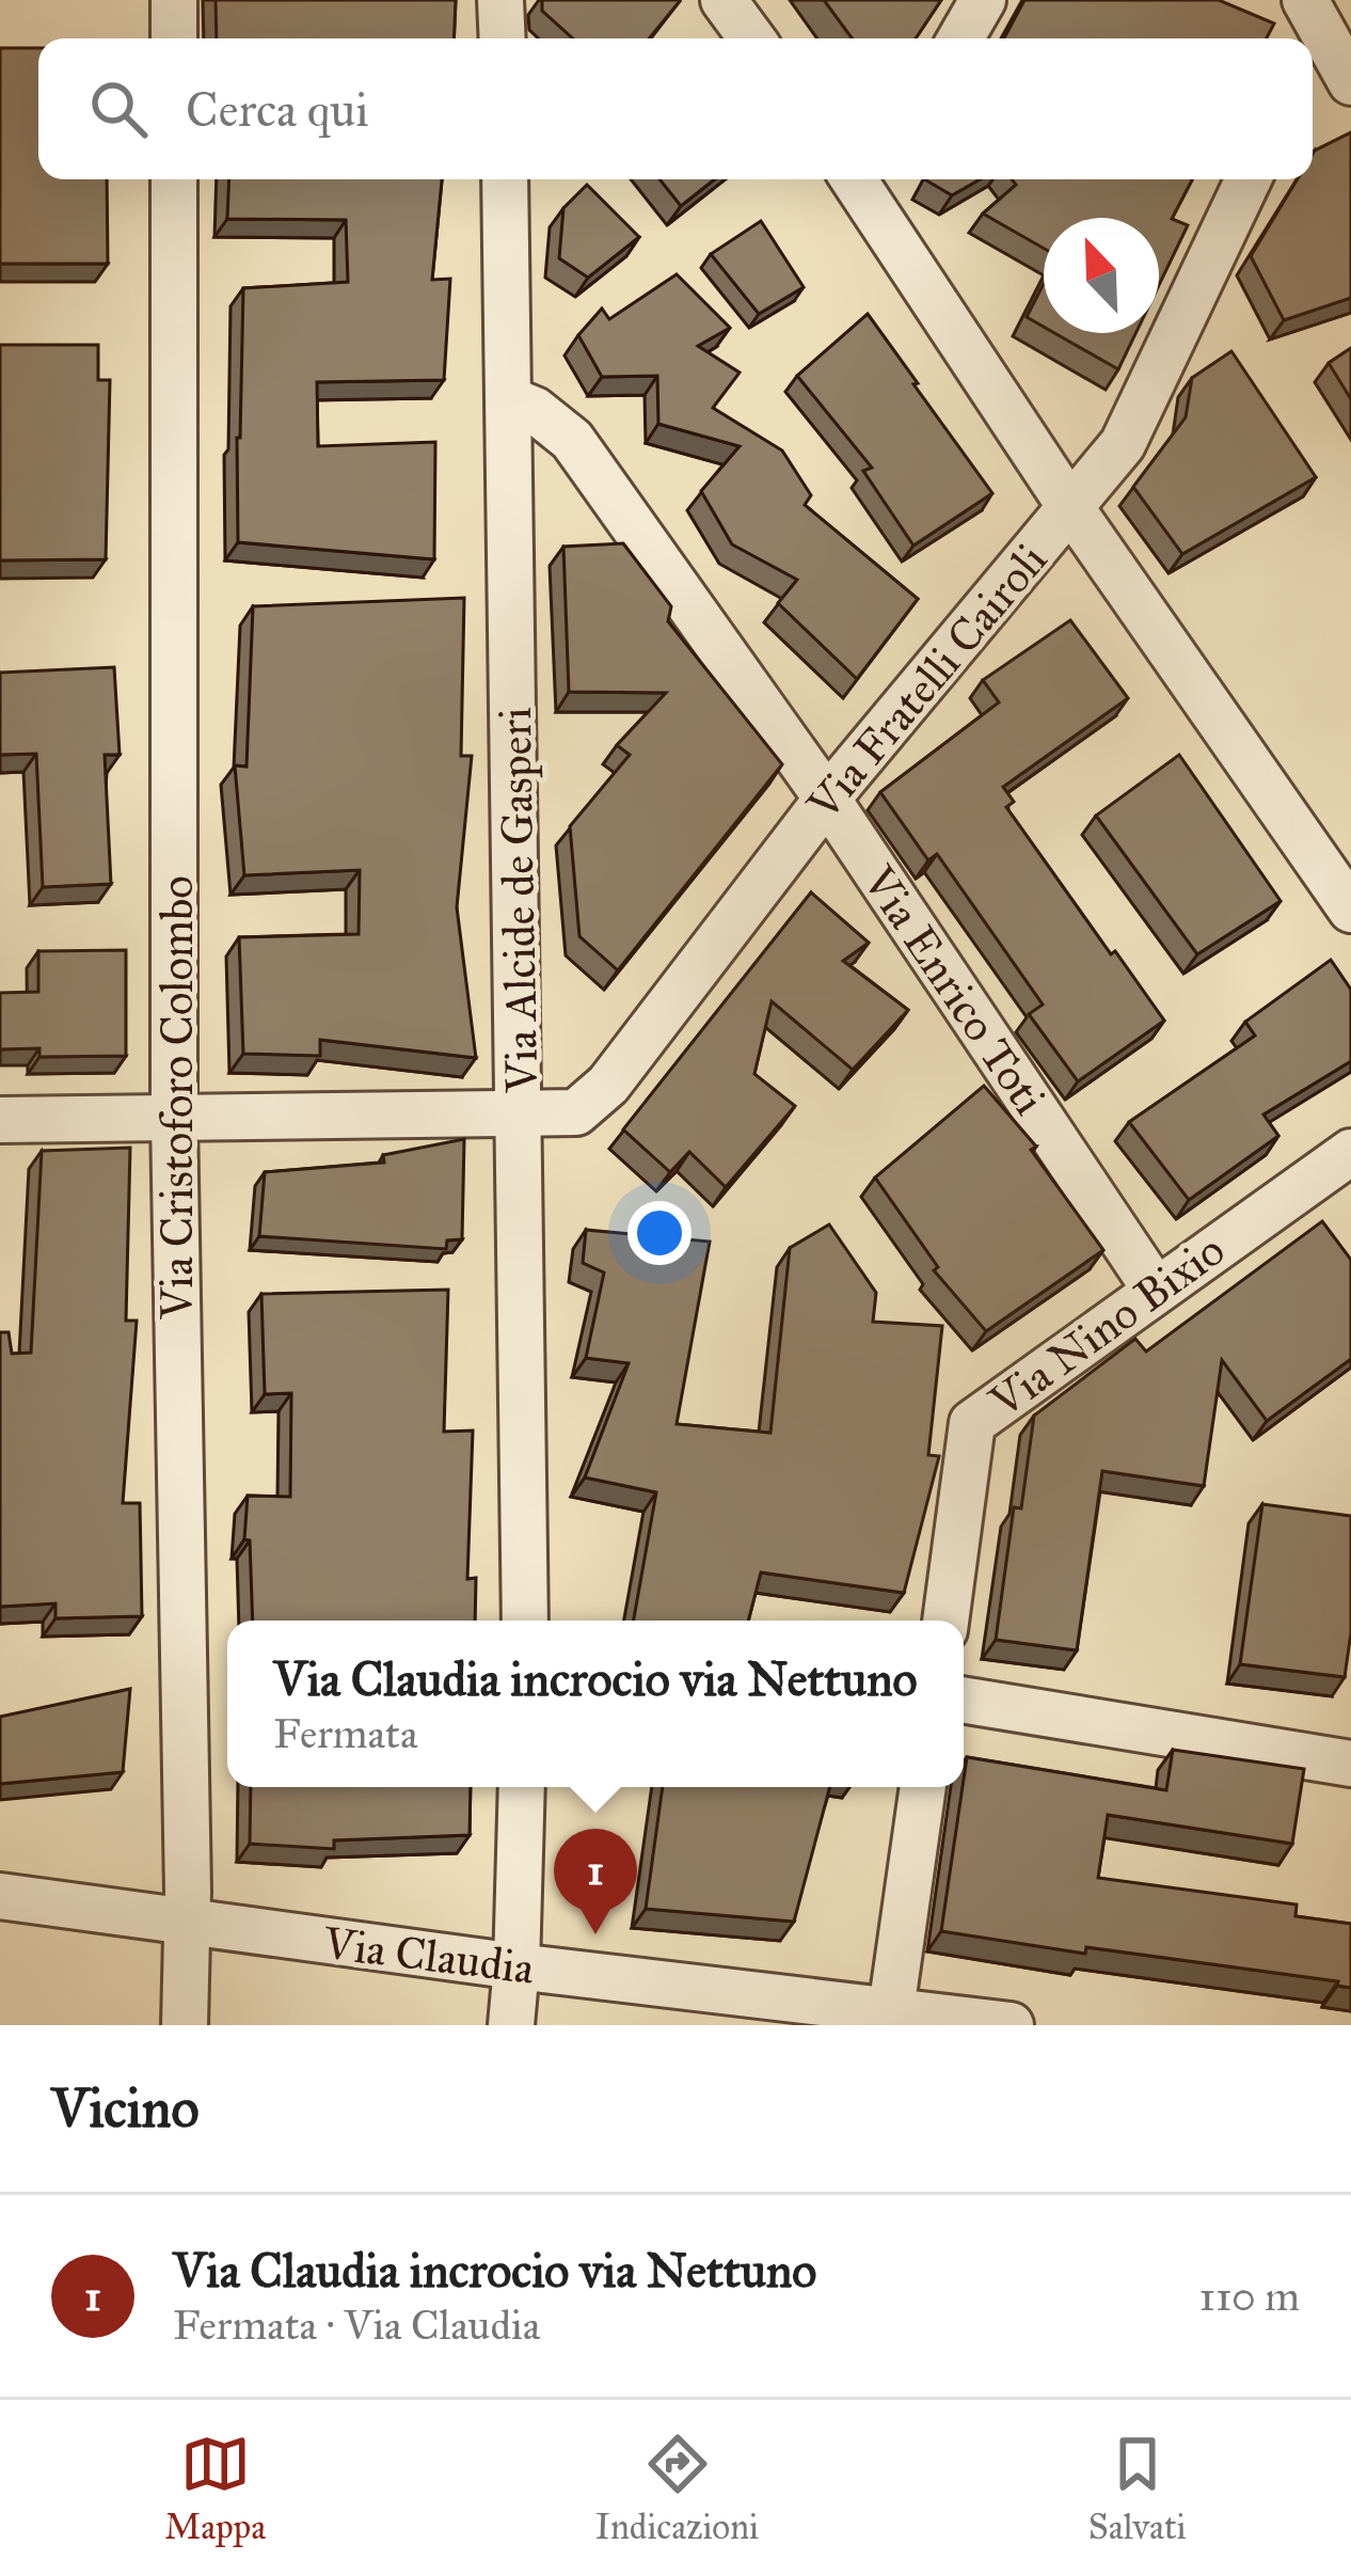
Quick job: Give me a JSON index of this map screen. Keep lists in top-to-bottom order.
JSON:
{
  "streets": {
    "street": [
      "Via Fratelli Cairoli",
      "Via Alcide de Gasperi",
      "Via Enrico Toti",
      "Via Cristoforo Colombo",
      "Via Nino Bixio",
      "Via Claudia"
    ]
  },
  "crossings": [
    ["Via Fratelli Cairoli", "Via Alcide de Gasperi"],
    ["Via Fratelli Cairoli", "Via Enrico Toti"],
    ["Via Fratelli Cairoli", "Via Cristoforo Colombo"],
    ["Via Alcide de Gasperi", "Via Enrico Toti"],
    ["Via Enrico Toti", "Via Nino Bixio"],
    ["Via Cristoforo Colombo", "Via Claudia"]
  ],
  "north": "top left",
  "page": {
    "search": "Cerca qui",
    "popup": ["Via Claudia incrocio via Nettuno", "Fermata"],
    "pins": "1",
    "heading": "Vicino",
    "list": [
      {
        "mark": "1",
        "name": "Via Claudia incrocio via Nettuno",
        "note": "Fermata · Via Claudia",
        "value": "110 m"
      }
    ],
    "nav": ["Mappa", "Indicazioni", "Salvati"]
  }
}
